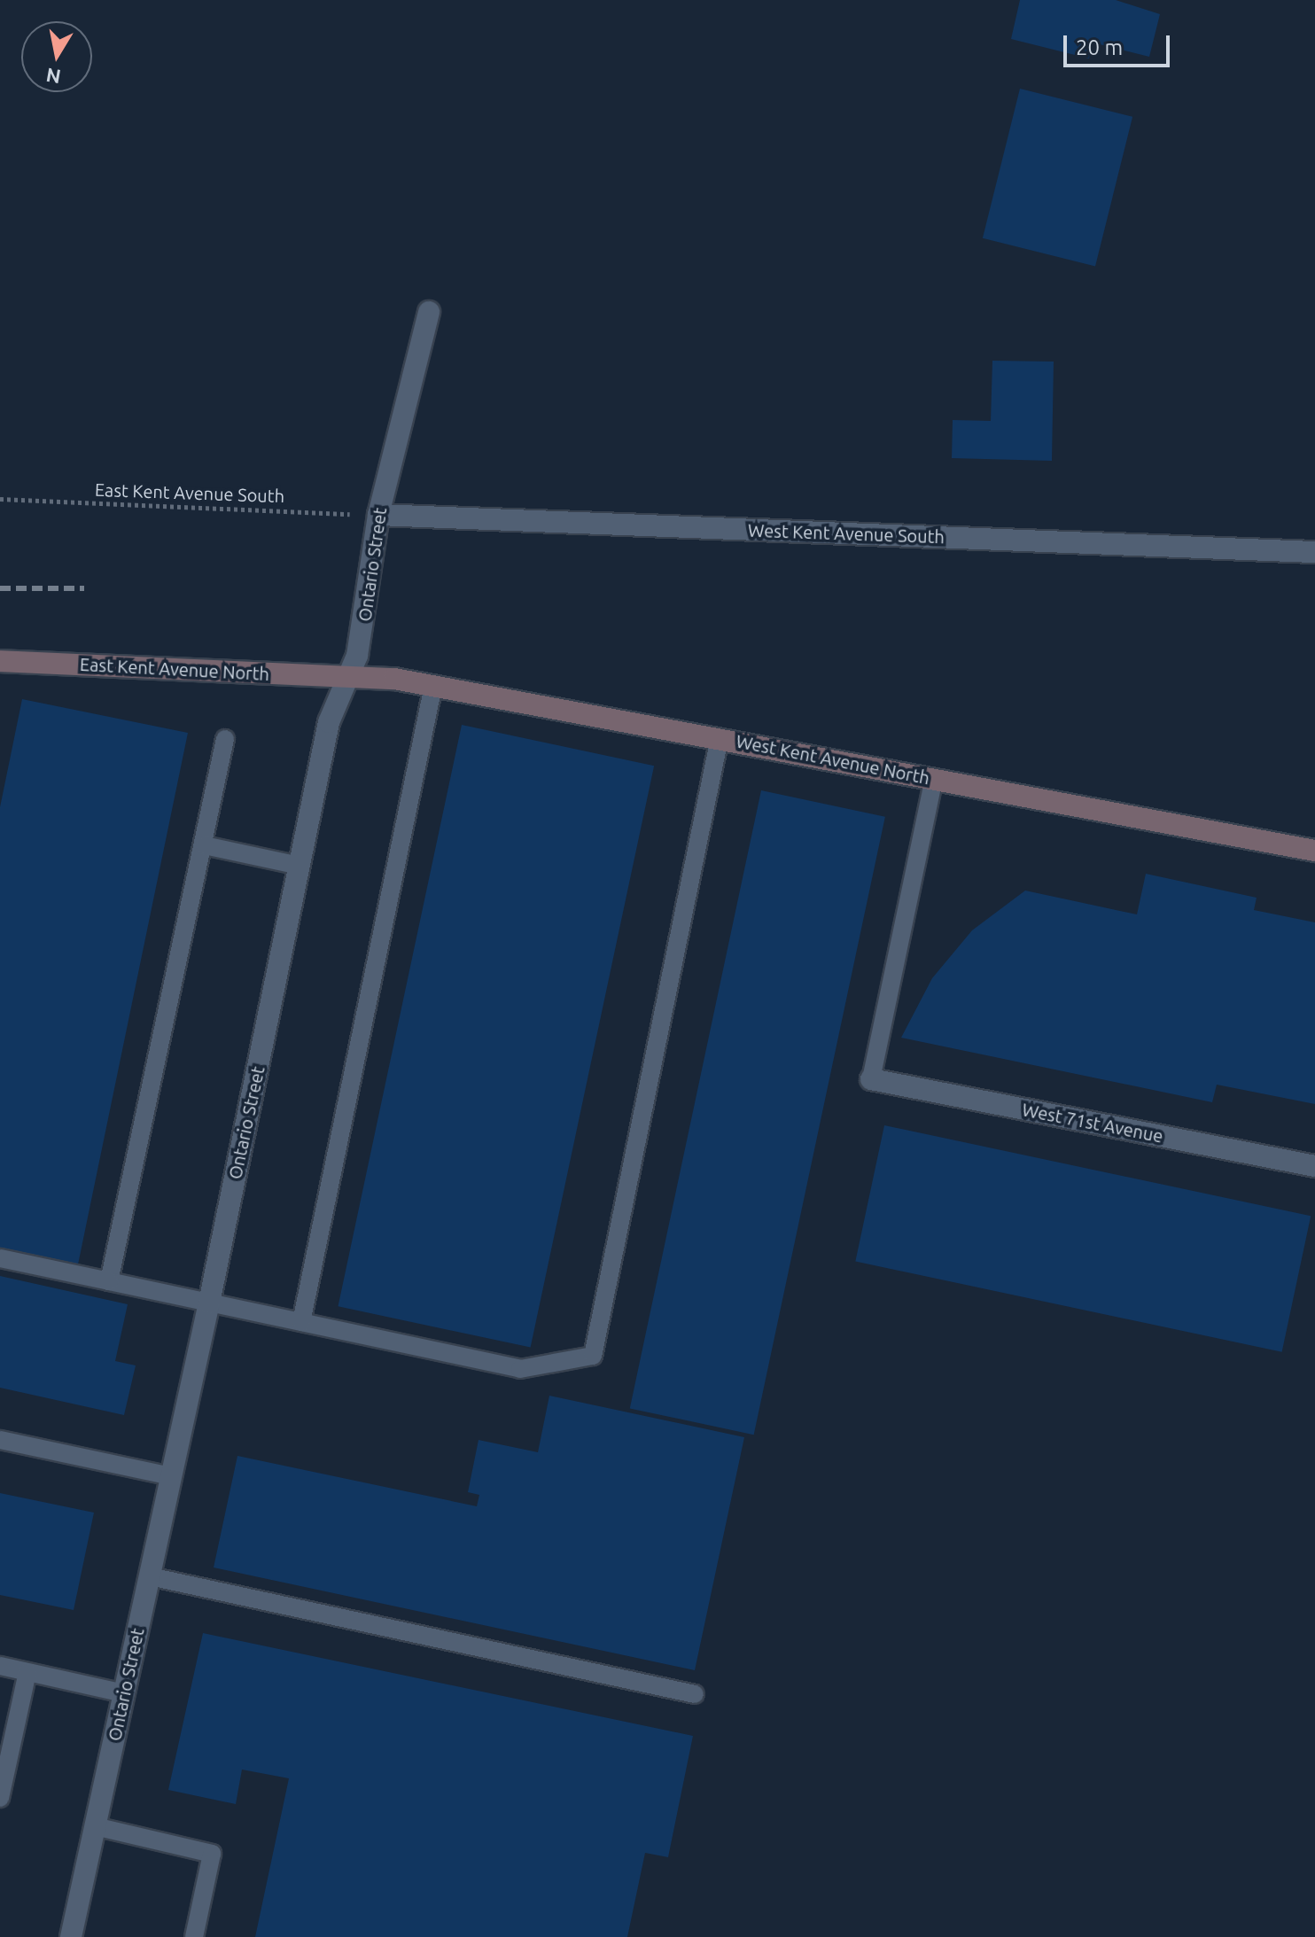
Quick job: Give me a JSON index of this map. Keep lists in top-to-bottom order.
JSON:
{
  "streets": {
    "street": [
      "West Kent Avenue South",
      "Ontario Street",
      "East Kent Avenue North",
      "West Kent Avenue North",
      "West 71st Avenue"
    ],
    "path": ["East Kent Avenue South"]
  },
  "crossings": [
    ["East Kent Avenue South", "West Kent Avenue South"],
    ["East Kent Avenue South", "Ontario Street"],
    ["West Kent Avenue South", "Ontario Street"],
    ["Ontario Street", "East Kent Avenue North"],
    ["Ontario Street", "West Kent Avenue North"],
    ["East Kent Avenue North", "West Kent Avenue North"]
  ],
  "scale_bar": "20 m",
  "north": "bottom"
}
